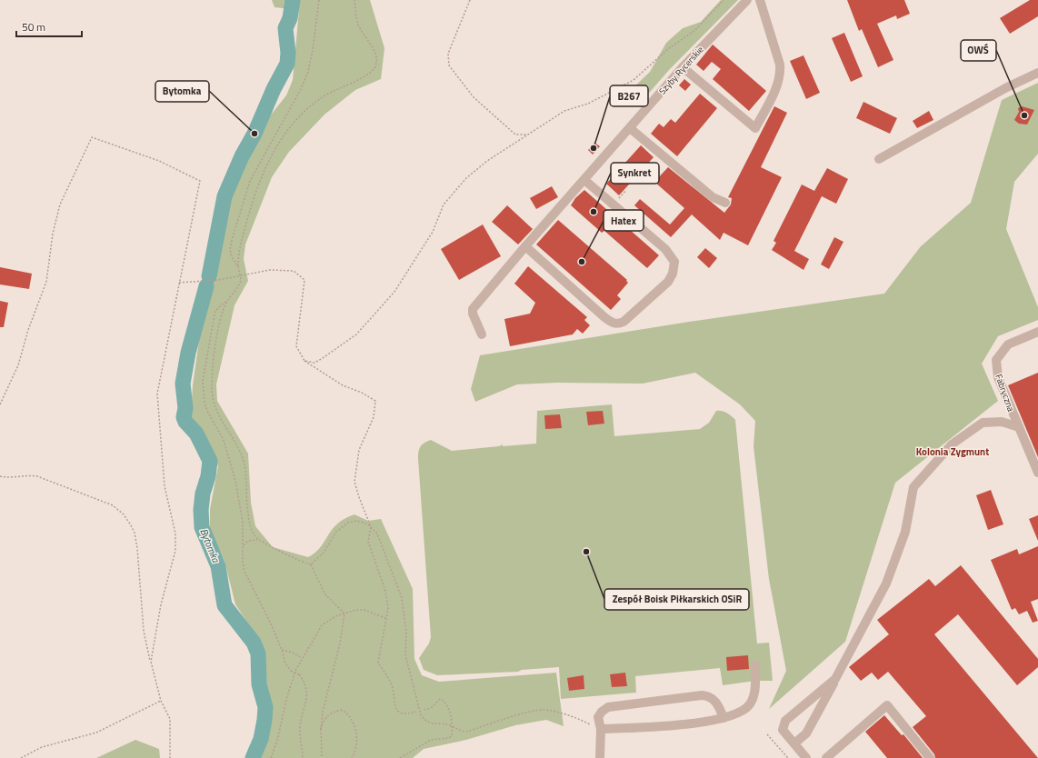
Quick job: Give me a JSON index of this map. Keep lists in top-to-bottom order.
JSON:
{
  "streets": {
    "street": ["Szyby Rycerskie", "Fabryczna"]
  },
  "districts": ["Kolonia Zygmunt"],
  "water": ["Bytomka"],
  "places": [
    "OWŚ",
    "Bytomka",
    "B267",
    "Synkret",
    "Hatex",
    "Zespół Boisk Piłkarskich OSiR"
  ],
  "scale_bar": "50 m"
}
